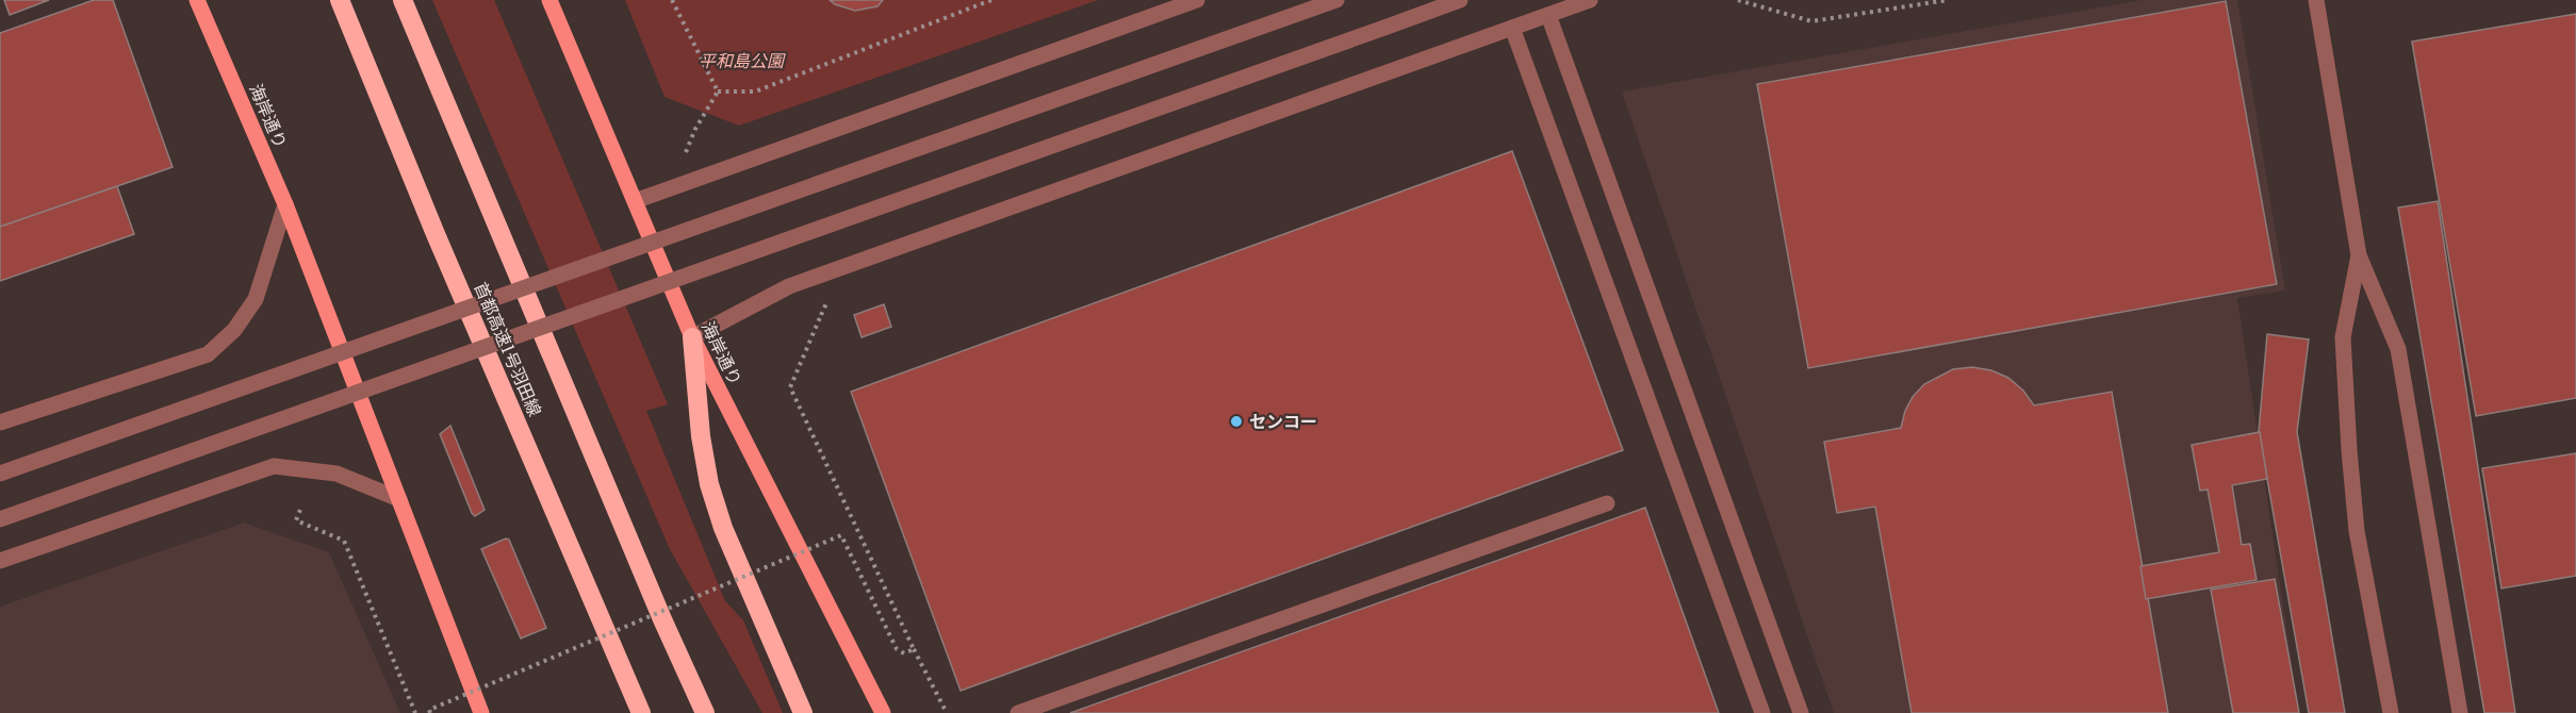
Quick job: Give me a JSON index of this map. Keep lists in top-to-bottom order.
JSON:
{
  "streets": {
    "highway": ["首都高速1号羽田線"],
    "main road": ["海岸通り"]
  },
  "parks": ["平和島公園"],
  "places": ["センコー"]
}
